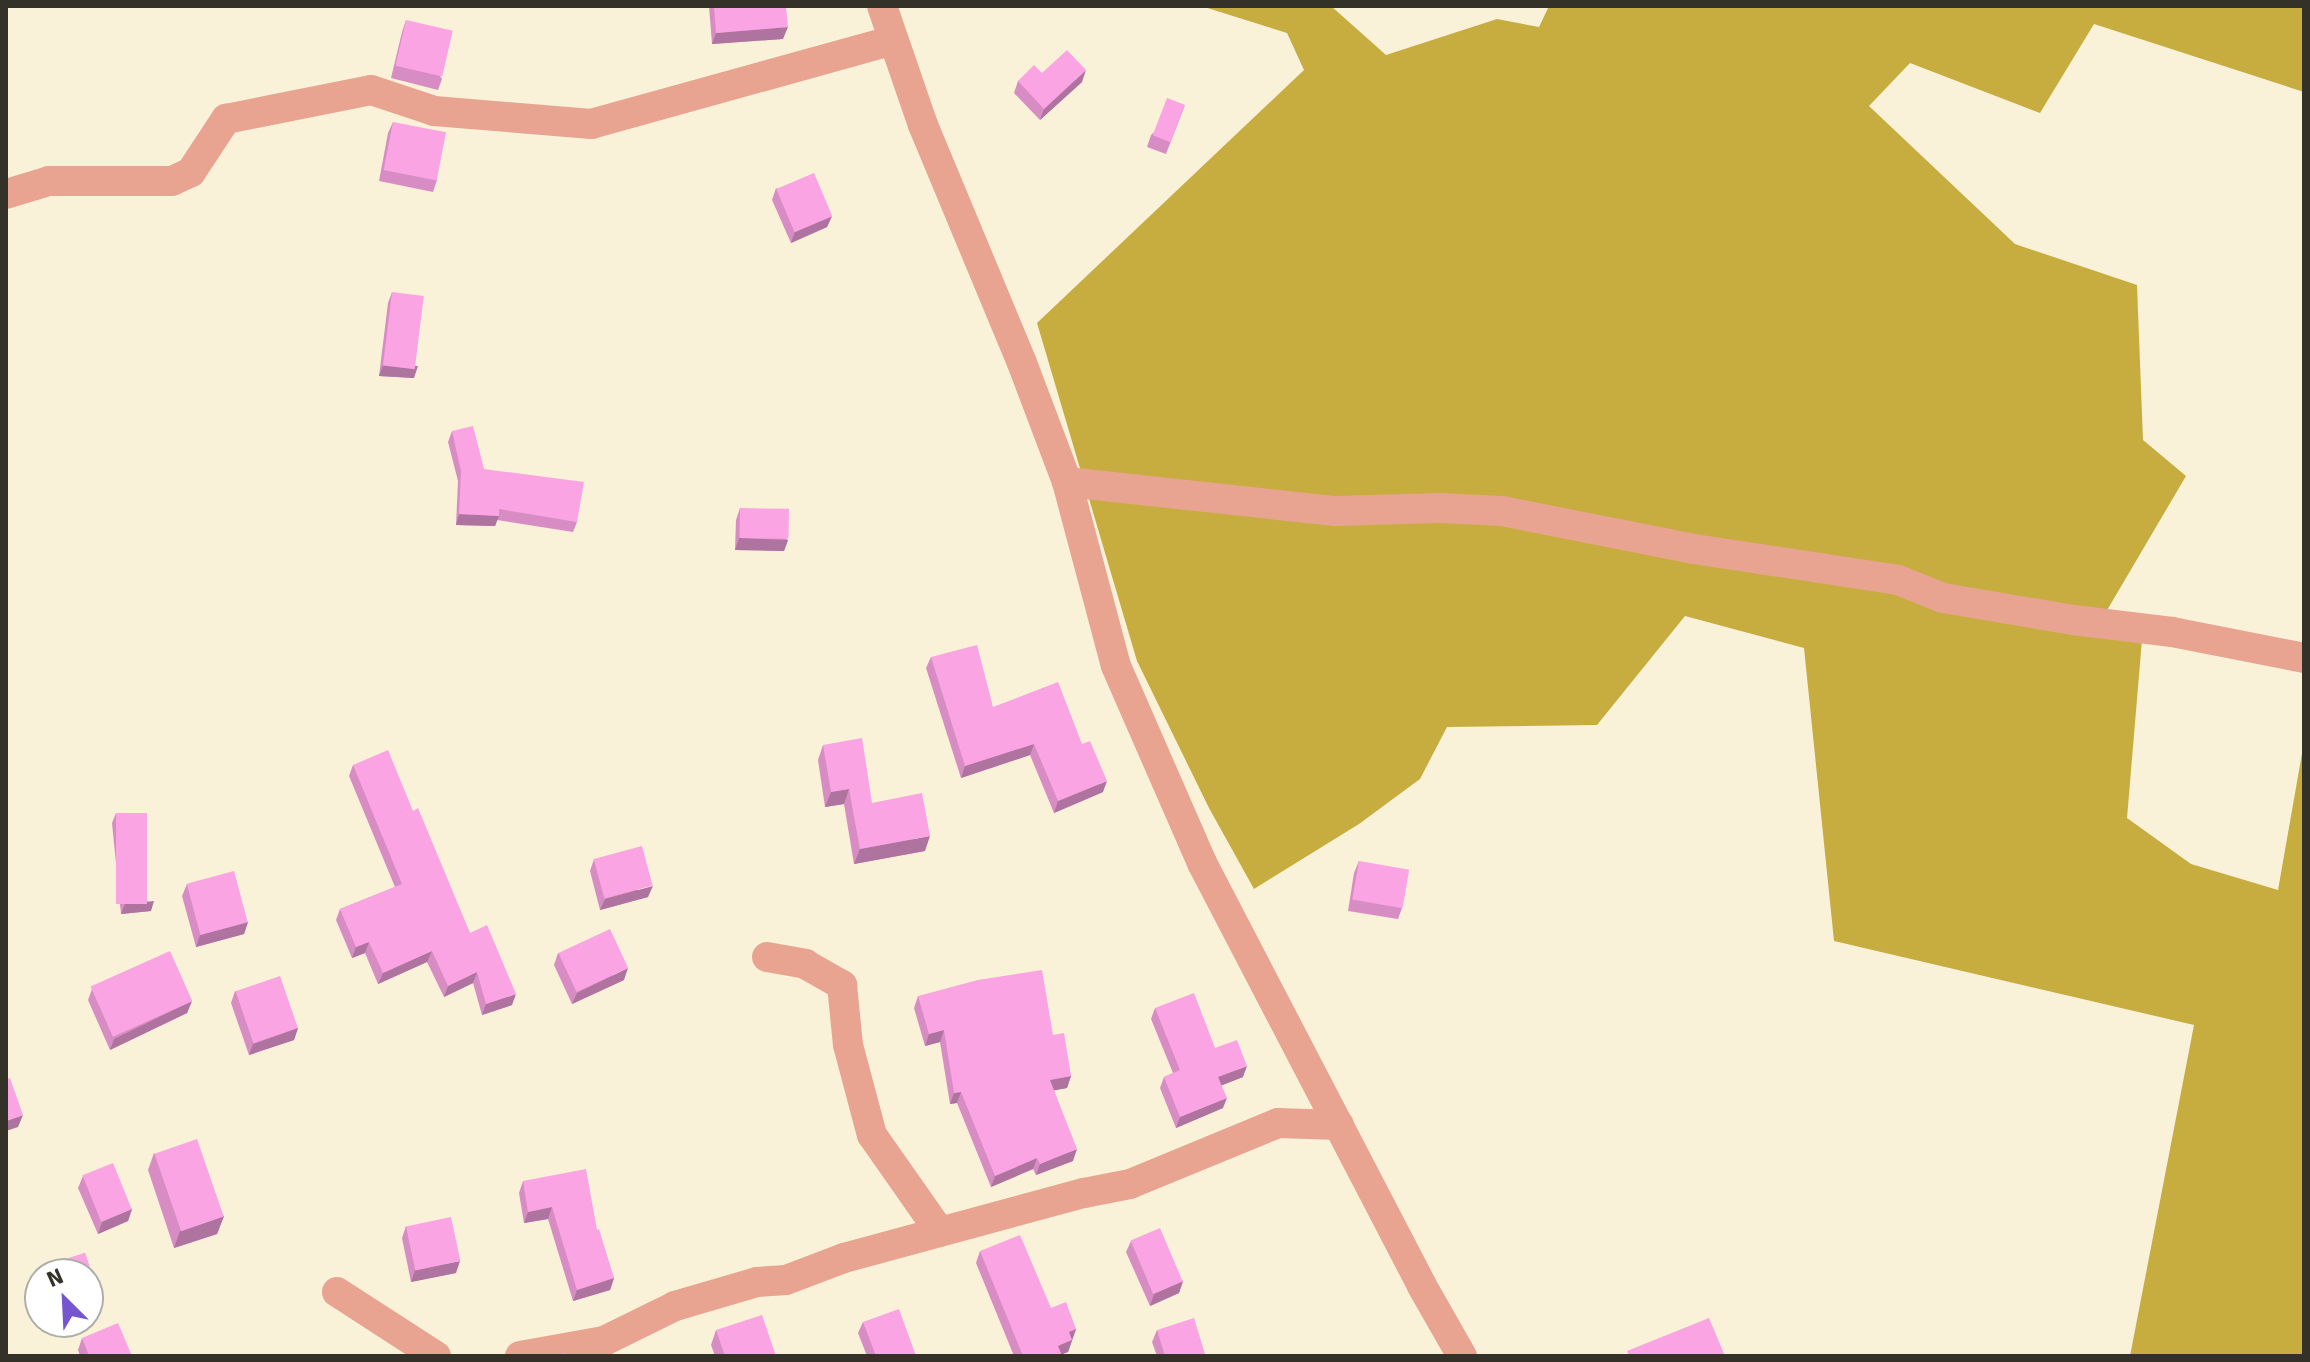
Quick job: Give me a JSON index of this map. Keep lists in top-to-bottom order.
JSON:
{
  "north": "top left"
}
